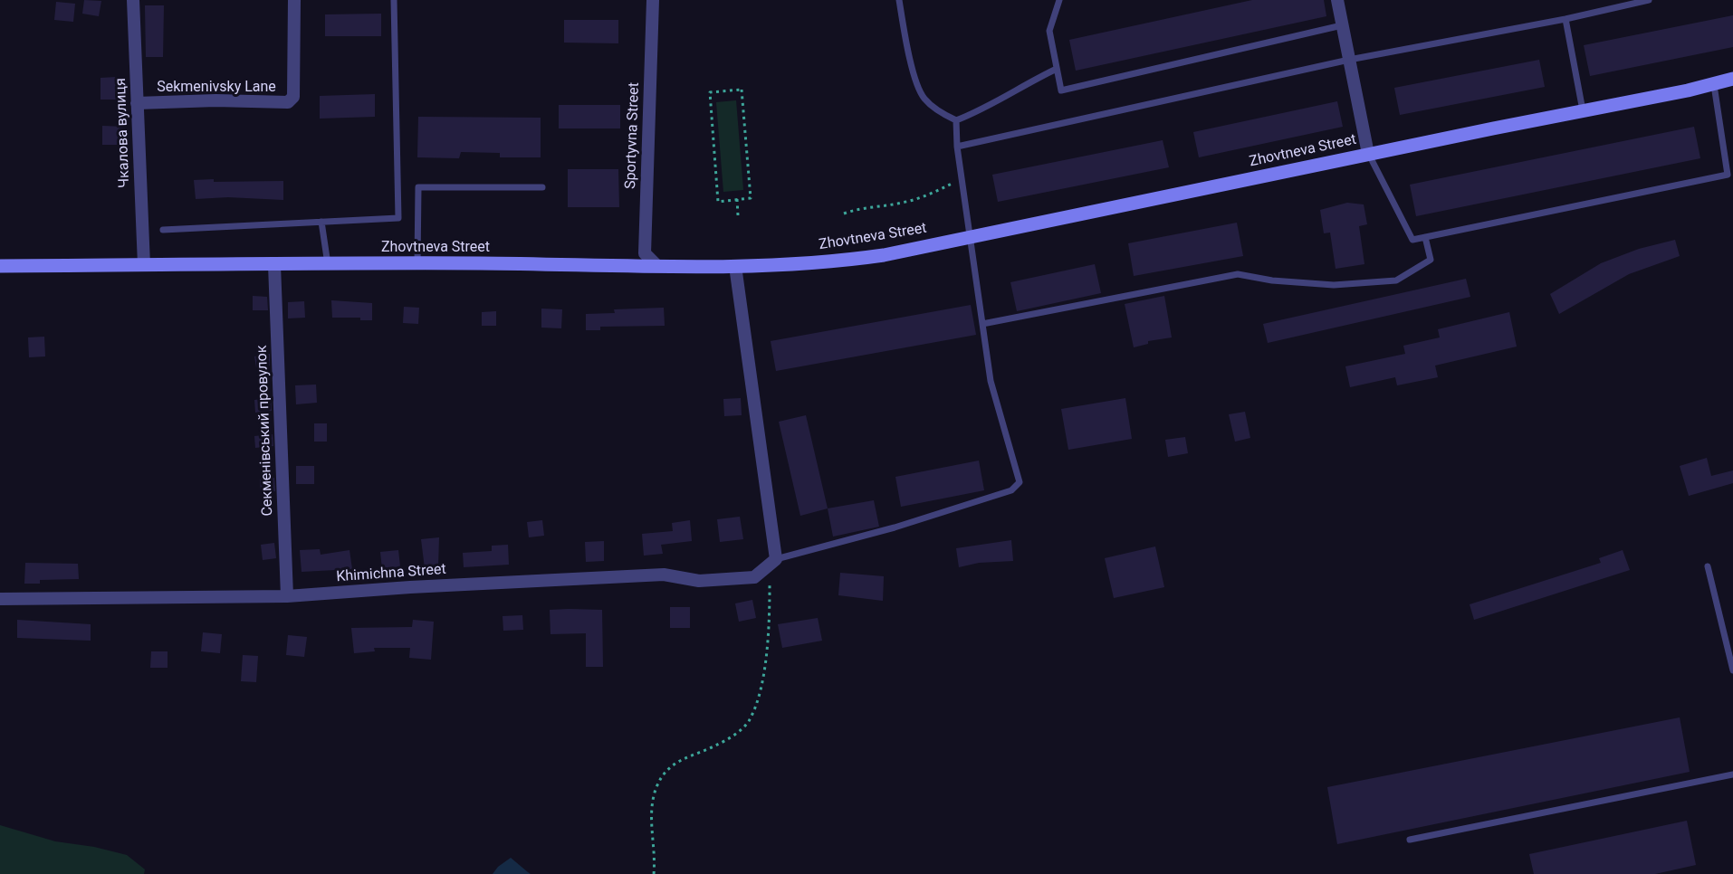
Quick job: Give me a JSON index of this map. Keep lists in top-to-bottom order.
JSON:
{
  "streets": {
    "main road": ["Zhovtneva Street"],
    "street": [
      "Sekmenivsky Lane",
      "Чкалова вулиця",
      "Sportyvna Street",
      "Секменівський провулок",
      "Khimichna Street"
    ]
  },
  "crossings": [
    ["Sekmenivsky Lane", "Чкалова вулиця"],
    ["Чкалова вулиця", "Zhovtneva Street"],
    ["Sportyvna Street", "Zhovtneva Street"],
    ["Zhovtneva Street", "Секменівський провулок"],
    ["Секменівський провулок", "Khimichna Street"]
  ]
}
